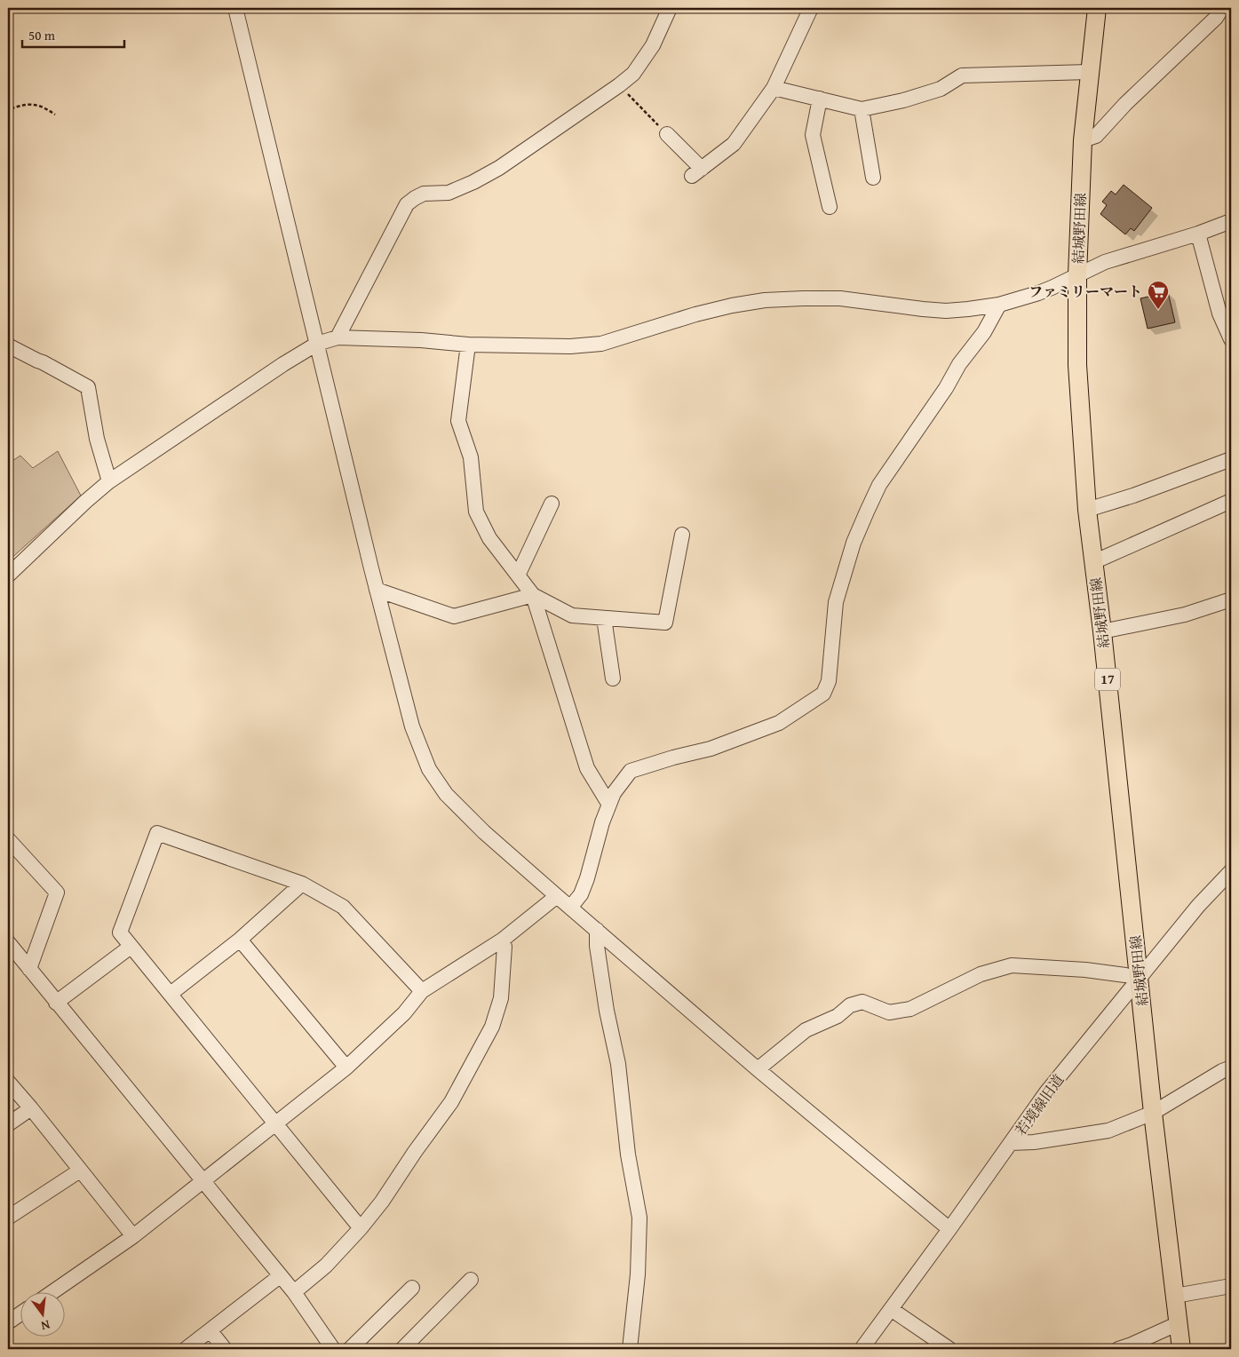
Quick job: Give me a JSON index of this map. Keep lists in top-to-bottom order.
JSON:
{
  "streets": {
    "main road": ["結城野田線", "17"],
    "street": ["若境線旧道"]
  },
  "crossings": [
    ["結城野田線", "若境線旧道"]
  ],
  "places": {
    "supermarket": ["ファミリーマート"]
  },
  "scale_bar": "50 m",
  "north": "bottom"
}
